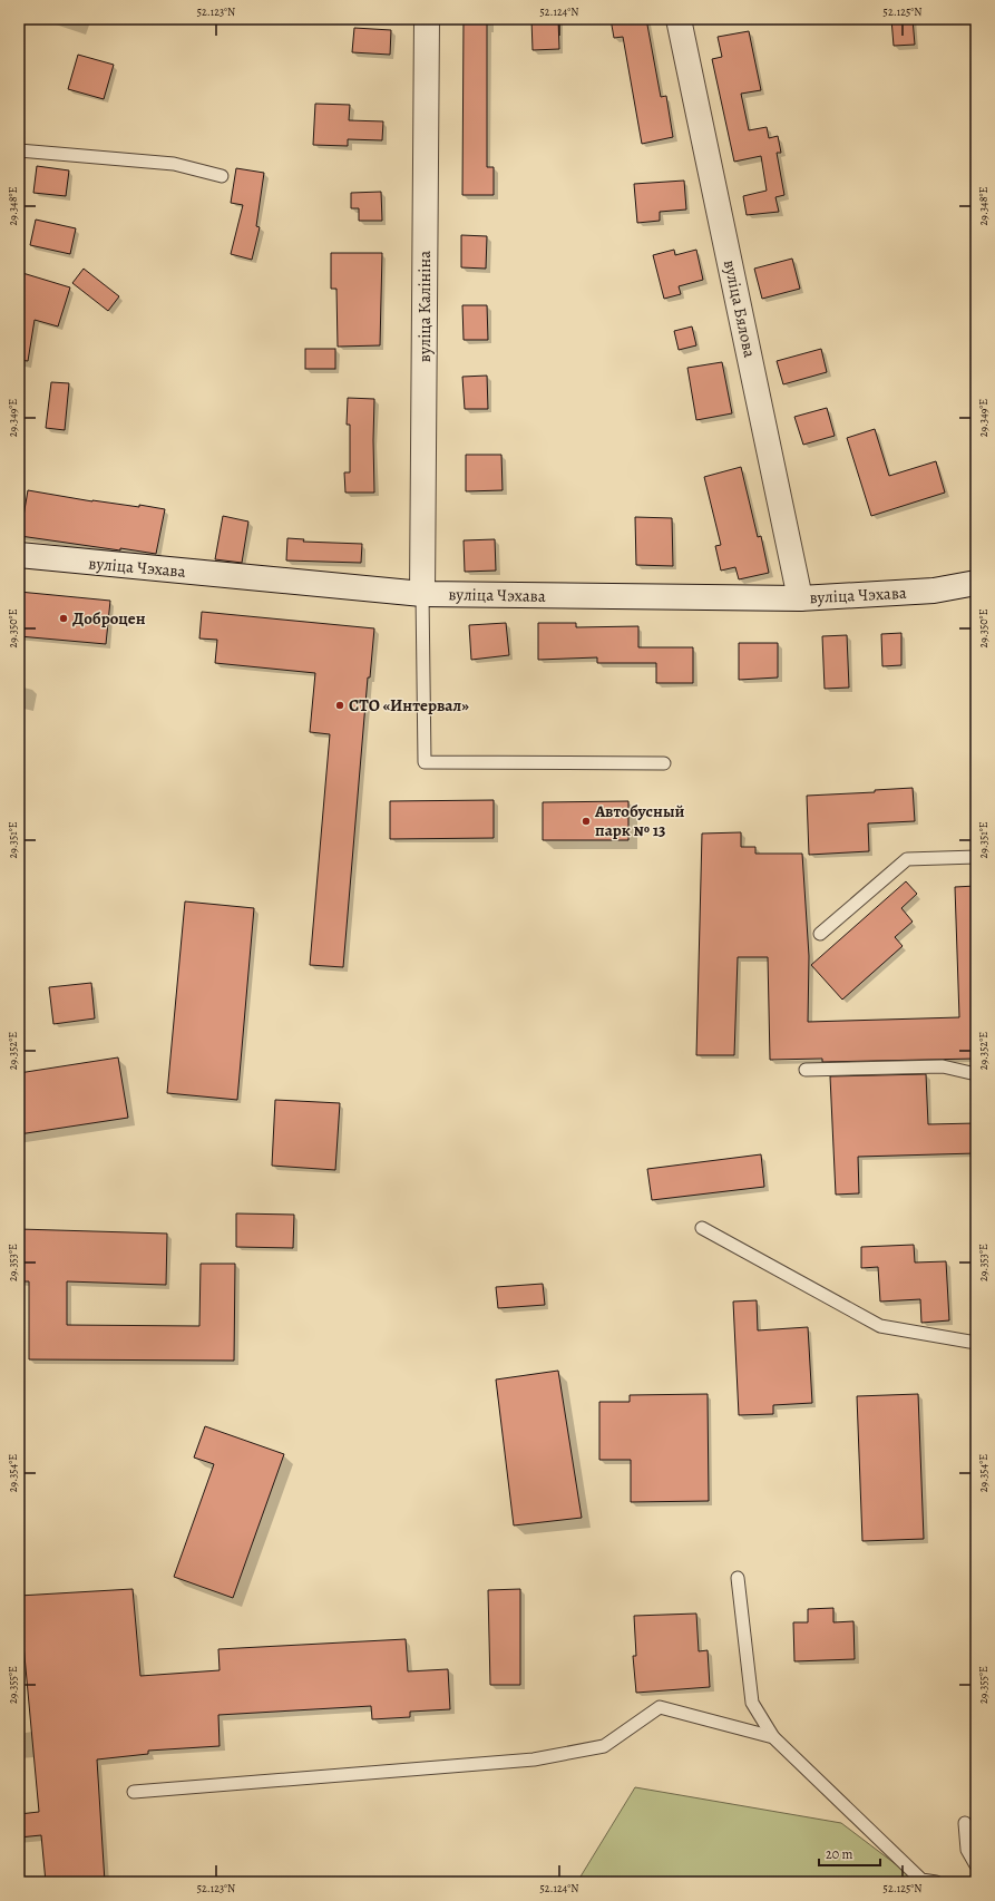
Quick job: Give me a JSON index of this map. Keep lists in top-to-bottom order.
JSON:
{
  "streets": {
    "street": ["вуліца Калініна", "вуліца Бялова", "вуліца Чэхава"]
  },
  "crossings": [
    ["вуліца Калініна", "вуліца Чэхава"],
    ["вуліца Бялова", "вуліца Чэхава"]
  ],
  "places": ["Доброцен", "СТО «Интервал»", "Автобусный парк № 13"],
  "scale_bar": "20 m",
  "coordinates": [
    "52.123°N",
    "52.124°N",
    "52.125°N",
    "29.348°E",
    "29.349°E",
    "29.350°E",
    "29.351°E",
    "29.352°E",
    "29.353°E",
    "29.354°E",
    "29.355°E"
  ]
}
